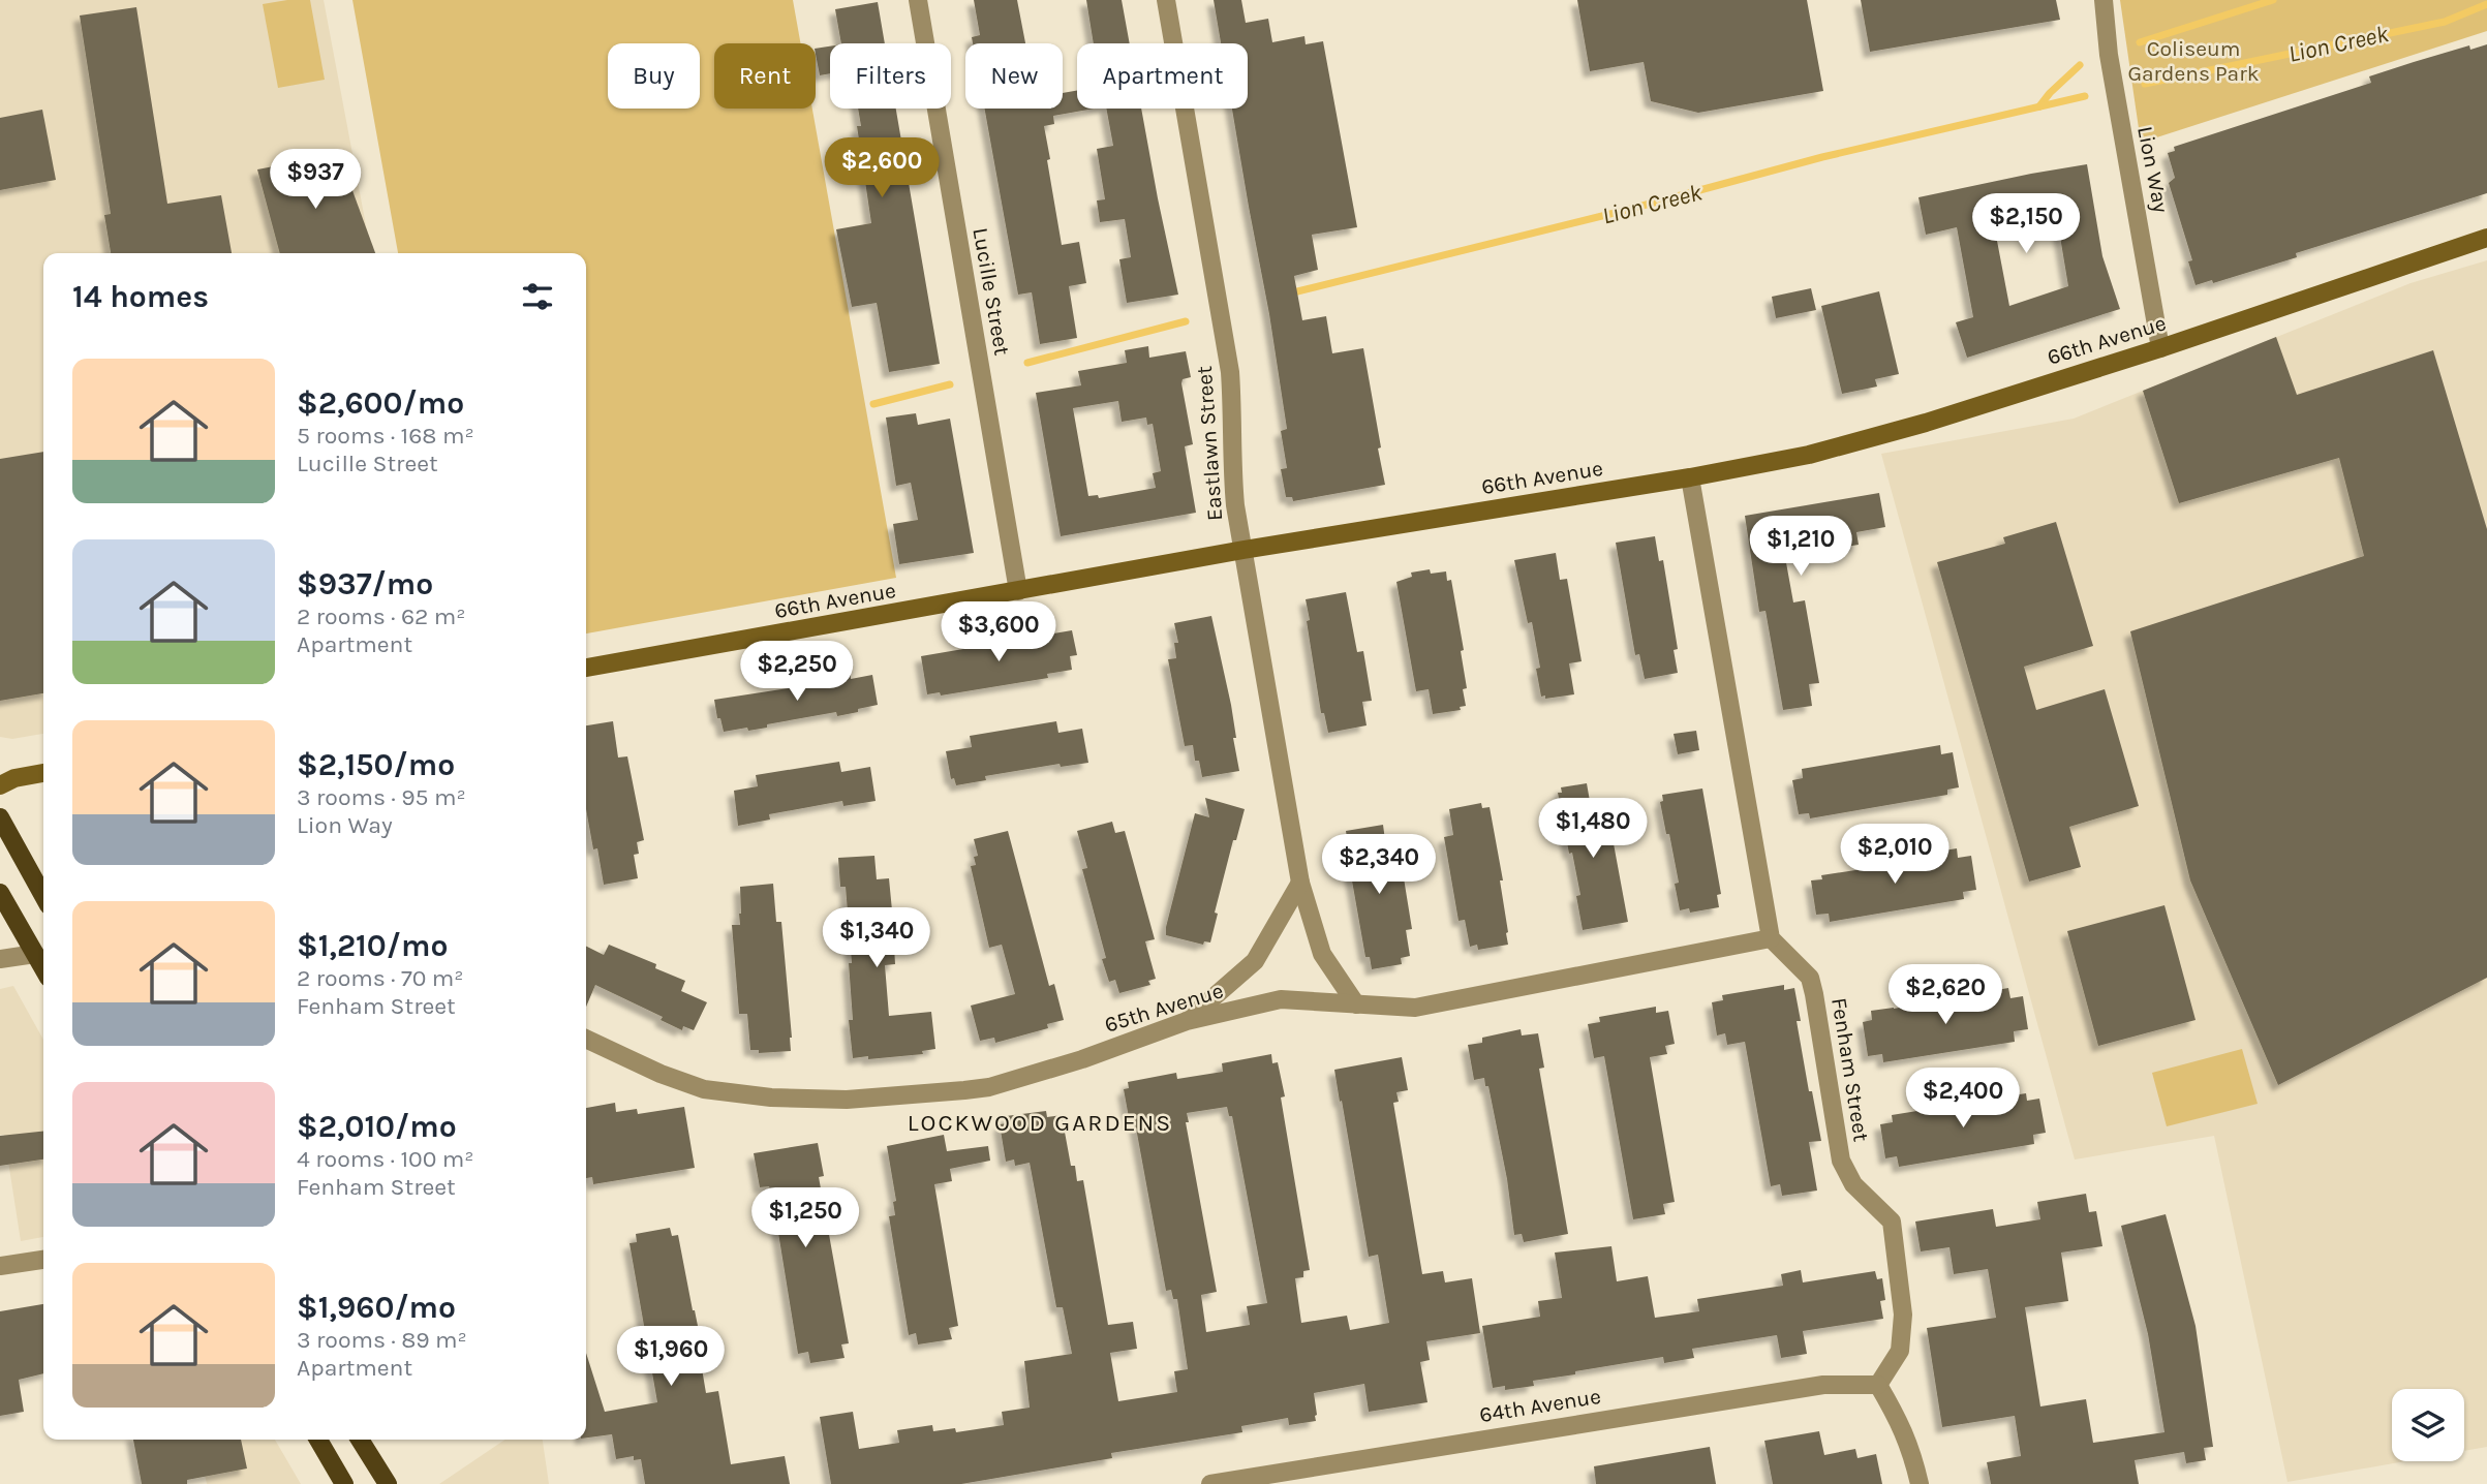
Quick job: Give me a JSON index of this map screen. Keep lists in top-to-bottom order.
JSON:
{
  "streets": {
    "street": [
      "Lion Way",
      "Lucille Street",
      "66th Avenue",
      "Eastlawn Street",
      "65th Avenue",
      "Fenham Street",
      "64th Avenue"
    ]
  },
  "crossings": [
    ["Lion Way", "66th Avenue"],
    ["Lucille Street", "66th Avenue"],
    ["66th Avenue", "Eastlawn Street"],
    ["Eastlawn Street", "65th Avenue"],
    ["65th Avenue", "Fenham Street"],
    ["Fenham Street", "64th Avenue"]
  ],
  "districts": ["LOCKWOOD GARDENS"],
  "water": ["Lion Creek"],
  "parks": ["Coliseum Gardens Park"],
  "page": {
    "chip": [
      "Buy",
      "Rent",
      "Filters",
      "New",
      "Apartment"
    ],
    "price": [
      "$2,600",
      "$937",
      "$2,150",
      "$1,210",
      "$3,600",
      "$2,250",
      "$1,480",
      "$2,010",
      "$2,340",
      "$1,340",
      "$2,620",
      "$2,400",
      "$1,250",
      "$1,960"
    ],
    "heading": "14 homes",
    "list": [
      {
        "name": "$2,600/mo",
        "note": "5 rooms · 168 m² · Lucille Street"
      },
      {
        "name": "$937/mo",
        "note": "2 rooms · 62 m² · Apartment"
      },
      {
        "name": "$2,150/mo",
        "note": "3 rooms · 95 m² · Lion Way"
      },
      {
        "name": "$1,210/mo",
        "note": "2 rooms · 70 m² · Fenham Street"
      },
      {
        "name": "$2,010/mo",
        "note": "4 rooms · 100 m² · Fenham Street"
      },
      {
        "name": "$1,960/mo",
        "note": "3 rooms · 89 m² · Apartment"
      }
    ]
  }
}
